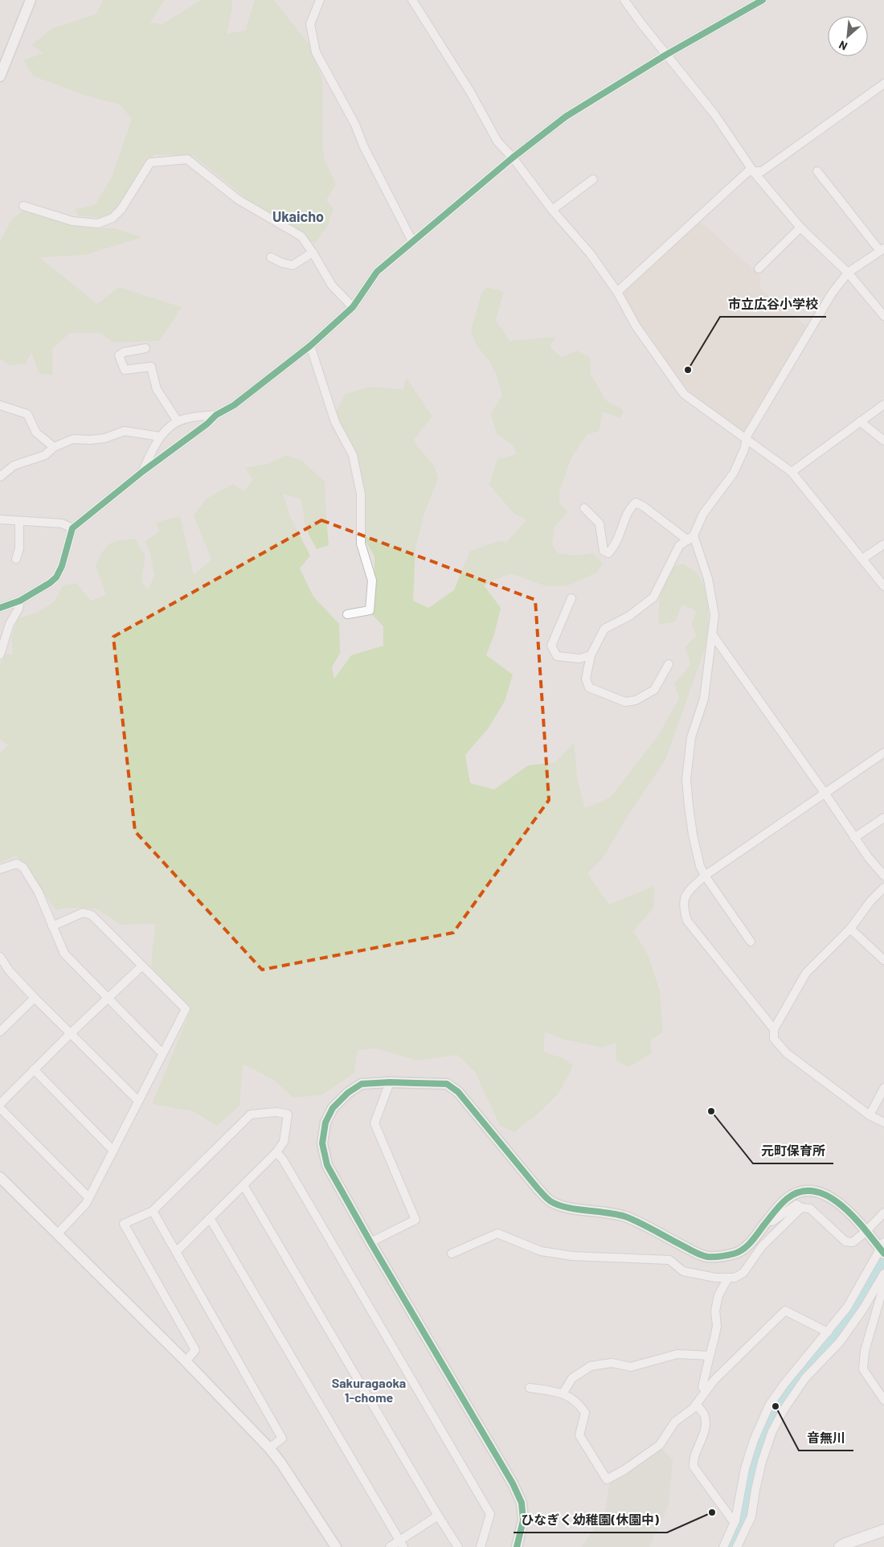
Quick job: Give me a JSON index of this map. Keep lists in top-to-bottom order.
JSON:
{
  "districts": ["Ukaicho", "Sakuragaoka 1-chome"],
  "places": [
    "市立広谷小学校",
    "元町保育所",
    "音無川",
    "ひなぎく幼稚園(休園中)"
  ],
  "north": "bottom left"
}
